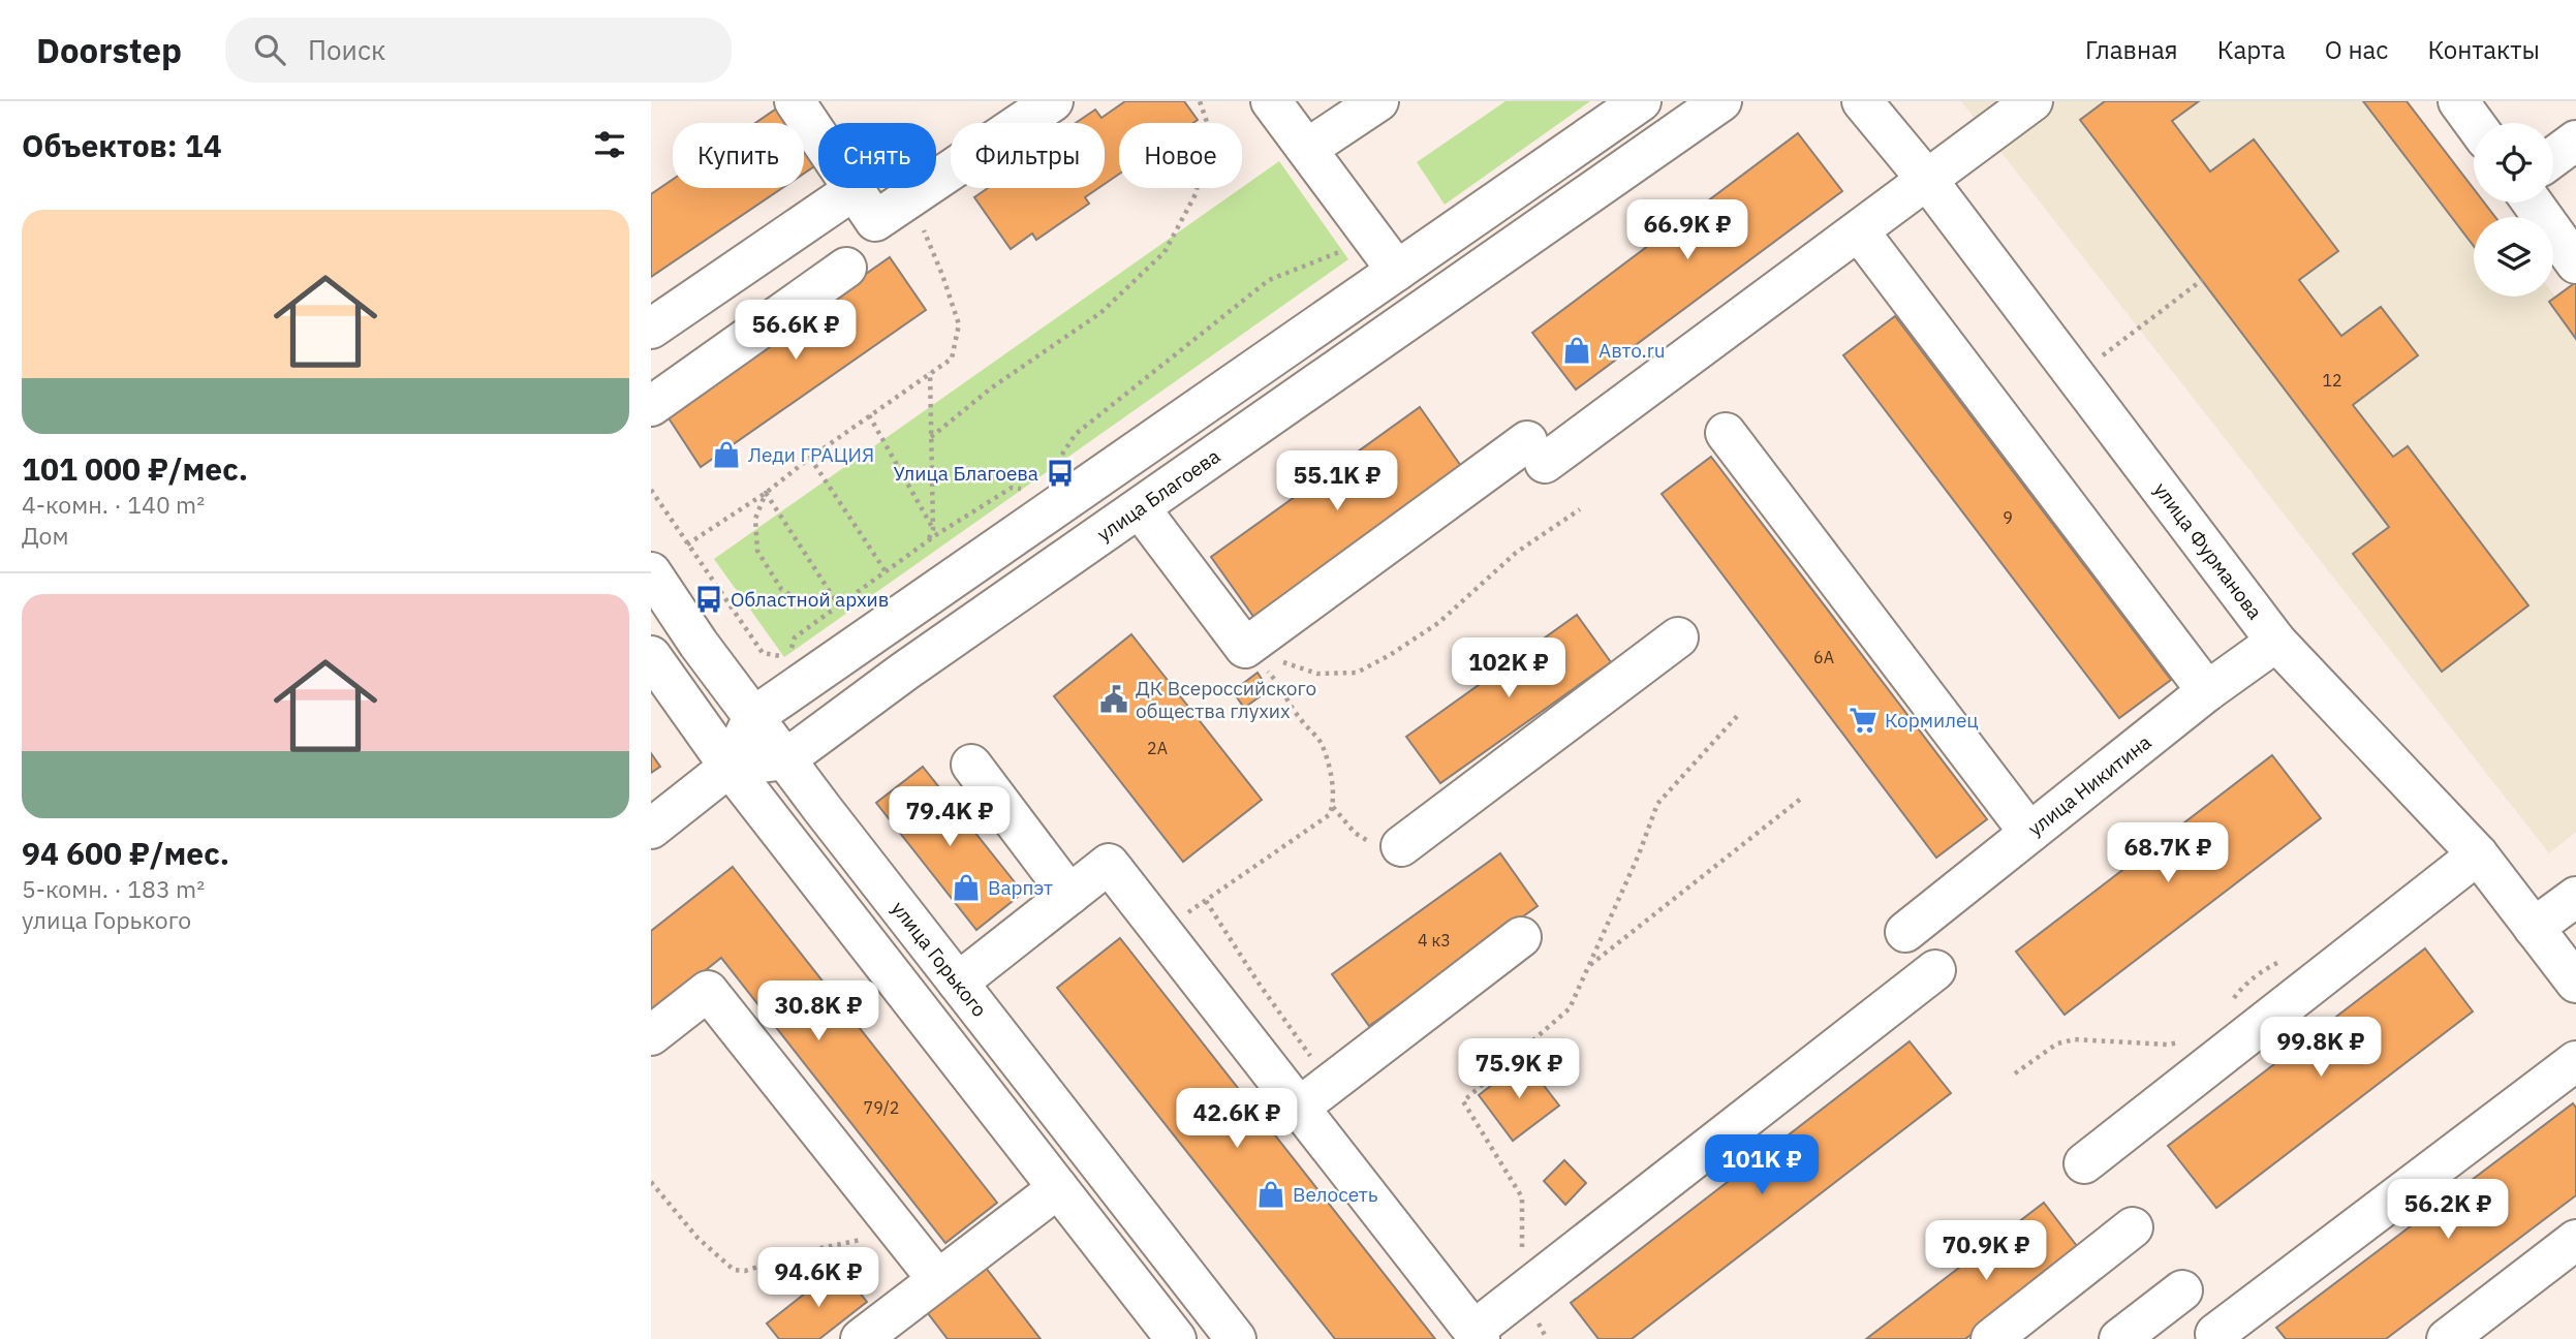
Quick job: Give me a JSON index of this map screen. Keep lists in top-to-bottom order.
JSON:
{
  "streets": {
    "main road": [
      "улица Благоева",
      "улица Фурманова",
      "улица Никитина",
      "улица Горького"
    ]
  },
  "crossings": [
    ["улица Благоева", "улица Горького"],
    ["улица Фурманова", "улица Никитина"]
  ],
  "places": {
    "shop": [
      "Авто.ru",
      "Леди ГРАЦИЯ",
      "Варпэт",
      "Велосеть"
    ],
    "bus stop": ["Улица Благоева", "Областной архив"],
    "public building": ["ДК Всероссийского общества глухих"],
    "supermarket": ["Кормилец"]
  },
  "house_numbers": [
    "12",
    "9",
    "6А",
    "2А",
    "4 к3",
    "79/2"
  ],
  "page": {
    "header": "Doorstep",
    "search": "Поиск",
    "nav": [
      "Главная",
      "Карта",
      "О нас",
      "Контакты"
    ],
    "heading": "Объектов: 14",
    "chip": [
      "Купить",
      "Снять",
      "Фильтры",
      "Новое"
    ],
    "list": [
      {
        "name": "101 000 ₽/мес.",
        "note": "4-комн. · 140 m² · Дом"
      },
      {
        "name": "94 600 ₽/мес.",
        "note": "5-комн. · 183 m² · улица Горького"
      }
    ],
    "price": [
      "66.9K ₽",
      "56.6K ₽",
      "55.1K ₽",
      "102K ₽",
      "79.4K ₽",
      "68.7K ₽",
      "30.8K ₽",
      "99.8K ₽",
      "75.9K ₽",
      "42.6K ₽",
      "101K ₽",
      "56.2K ₽",
      "70.9K ₽",
      "94.6K ₽"
    ]
  }
}
